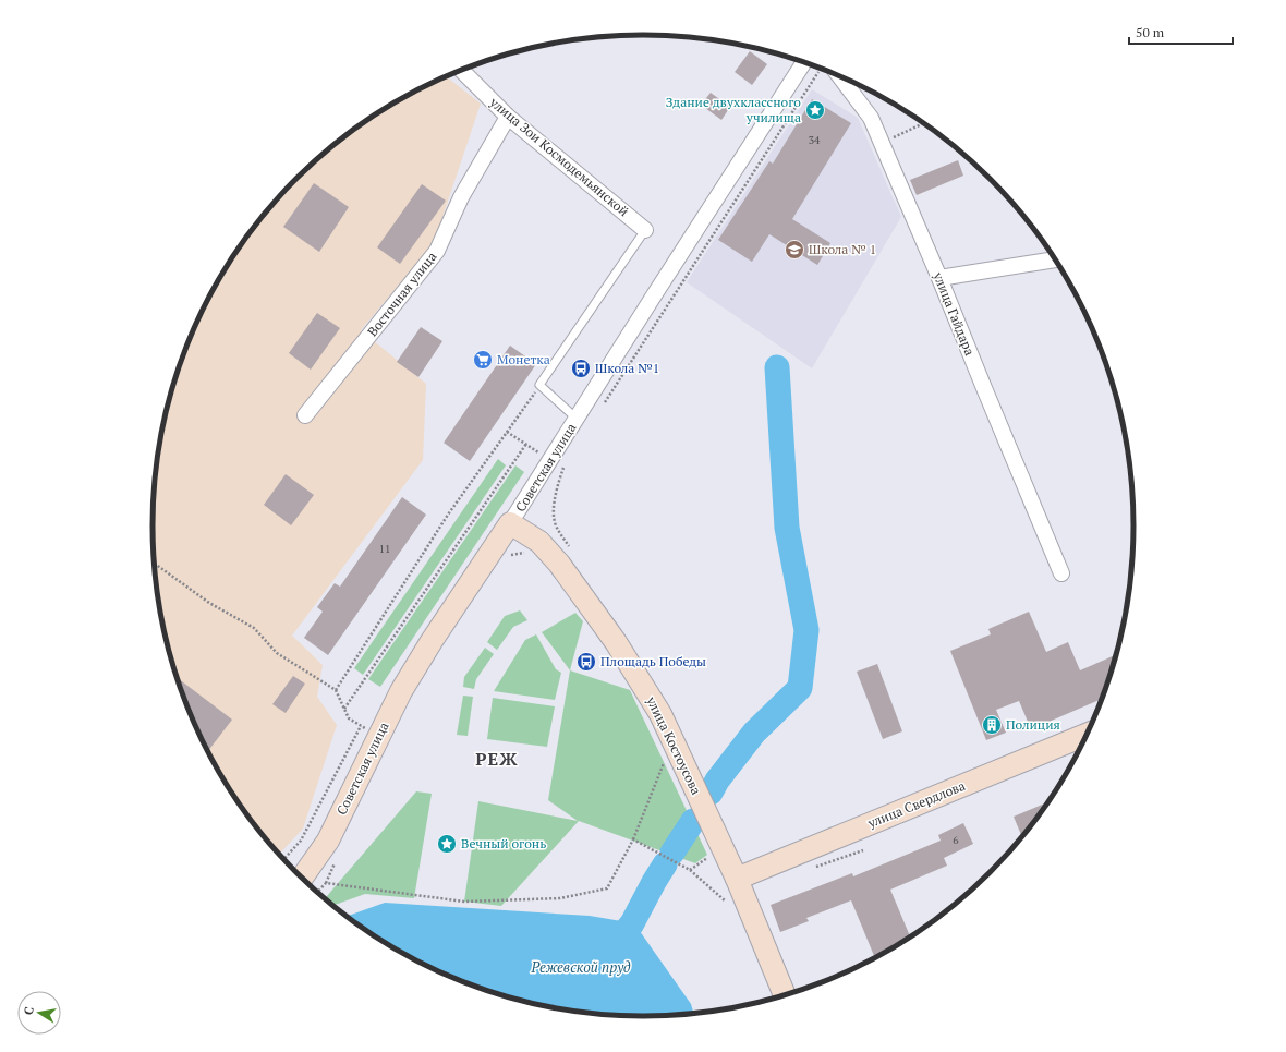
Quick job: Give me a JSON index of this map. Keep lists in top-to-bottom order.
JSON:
{
  "streets": {
    "main road": ["Советская улица", "улица Костоусова", "улица Свердлова"],
    "street": ["улица Зои Космодемьянской", "Восточная улица", "улица Гайдара"]
  },
  "crossings": [
    ["улица Зои Космодемьянской", "Восточная улица"],
    ["Советская улица", "улица Костоусова"],
    ["улица Костоусова", "улица Свердлова"]
  ],
  "districts": ["РЕЖ"],
  "water": ["Режевской пруд"],
  "places": {
    "place": ["Здание двухклассного училища", "Вечный огонь"],
    "school or university": ["Школа № 1"],
    "supermarket": ["Монетка"],
    "bus stop": ["Школа №1", "Площадь Победы"],
    "building": ["Полиция"]
  },
  "house_numbers": ["34", "11", "6"],
  "scale_bar": "50 m",
  "north": "left"
}
